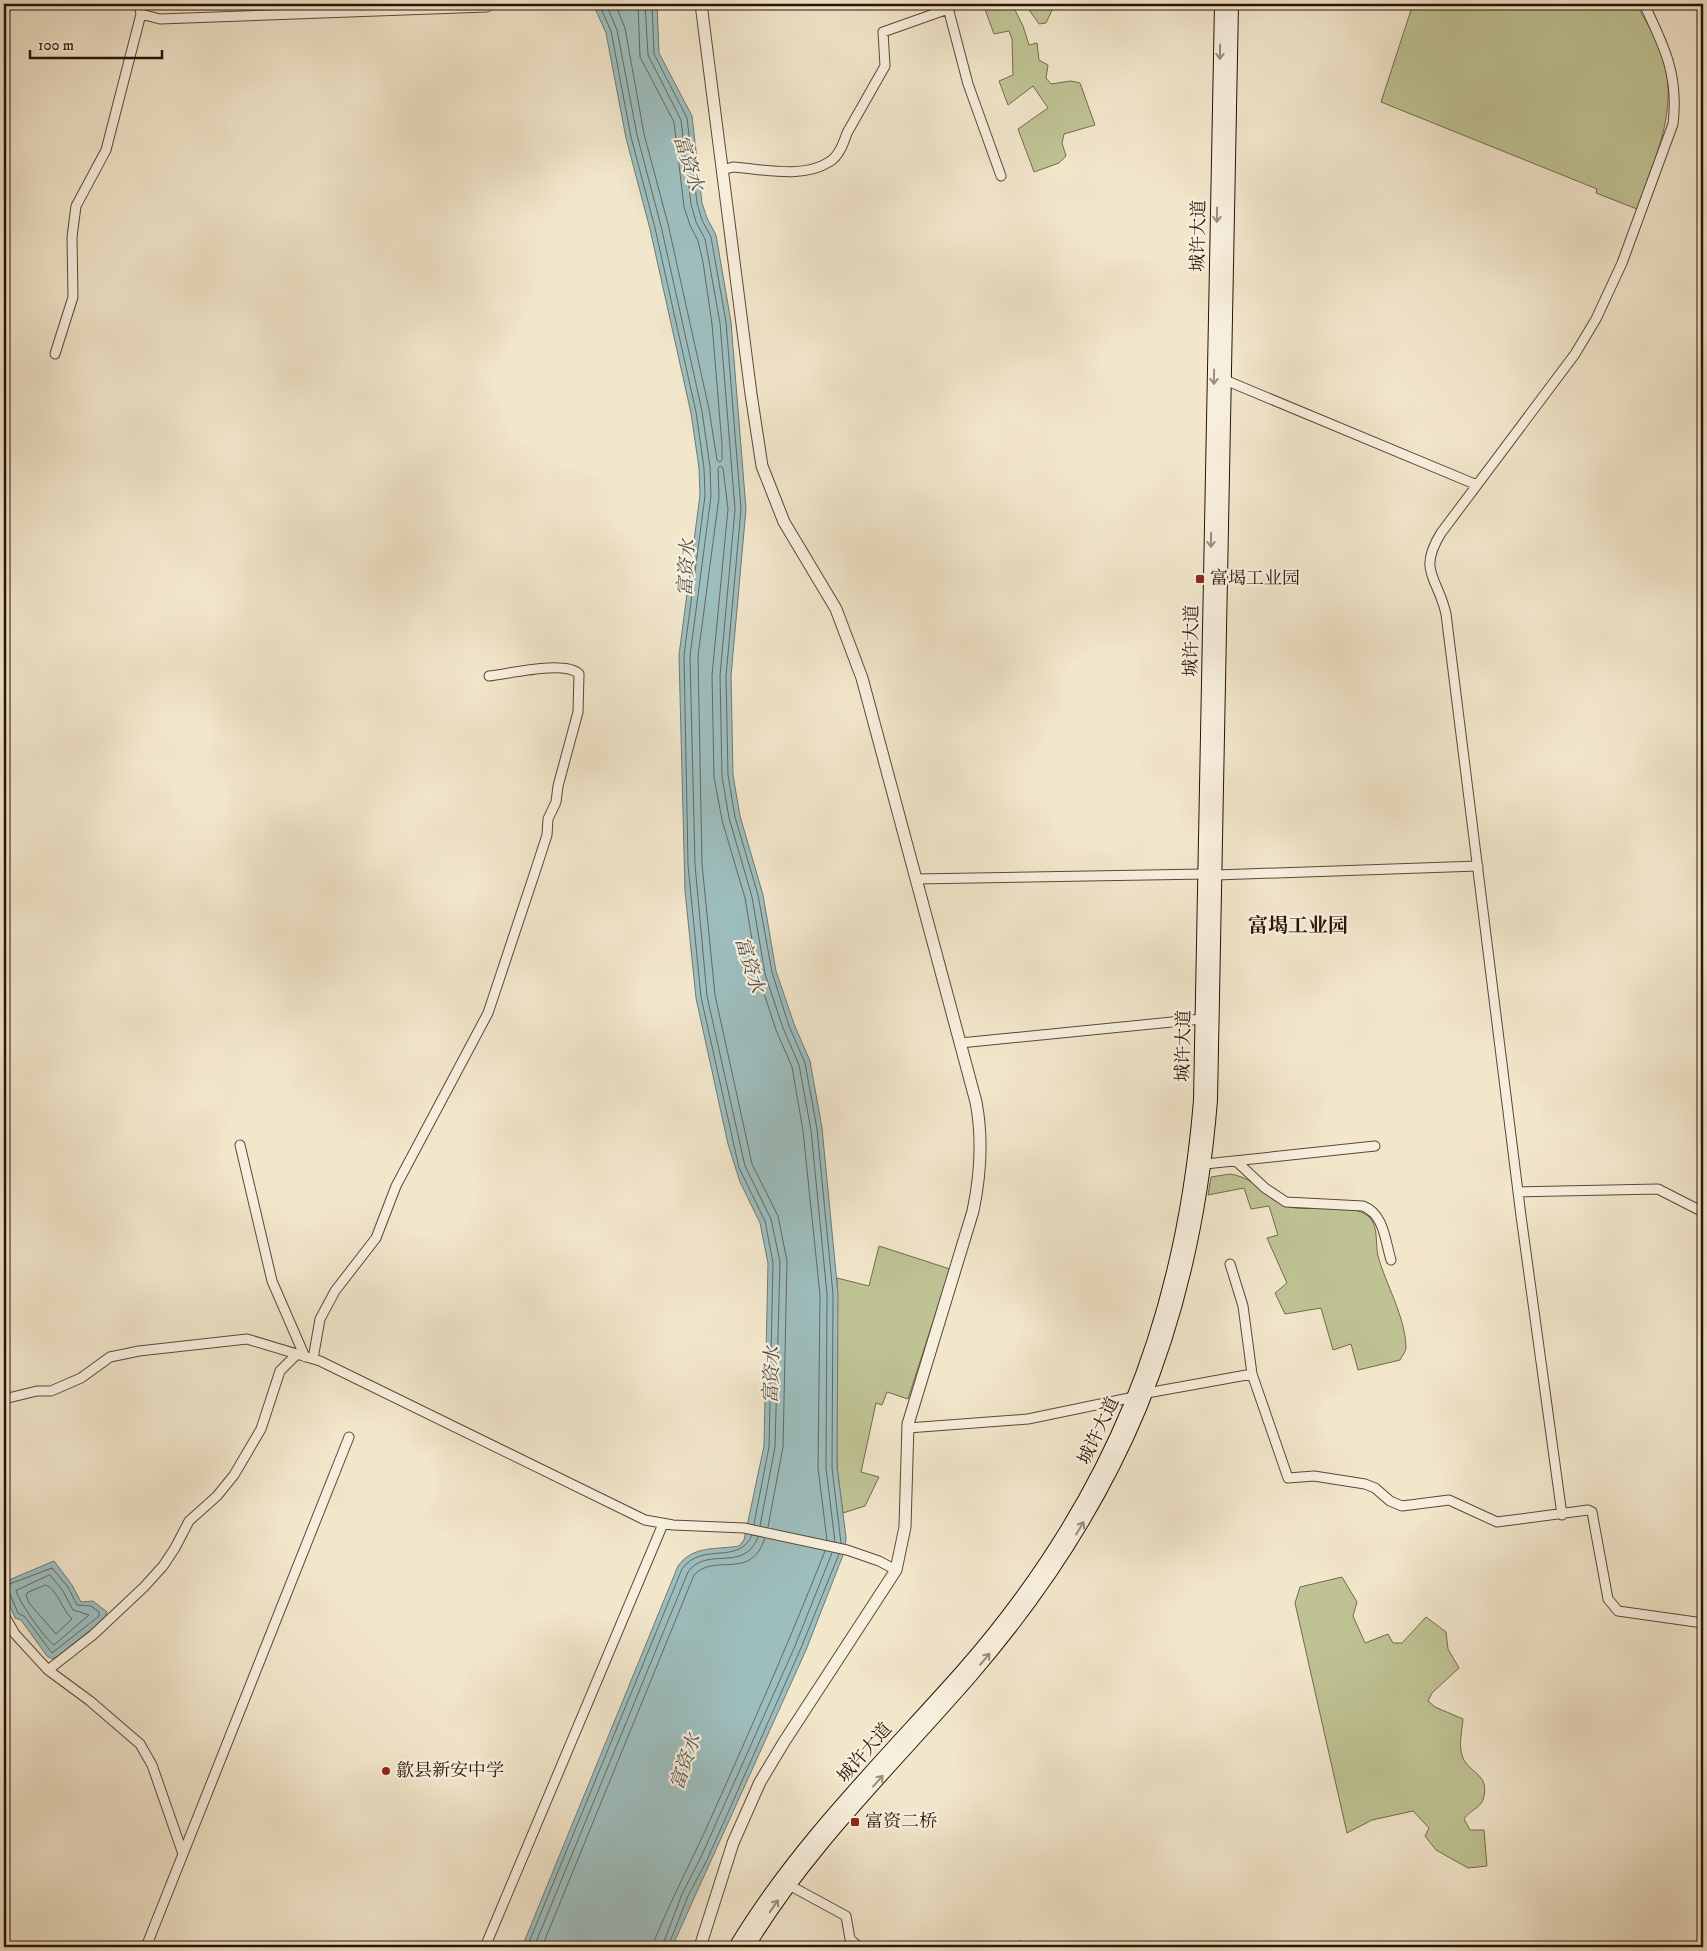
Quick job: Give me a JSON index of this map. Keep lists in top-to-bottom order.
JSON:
{
  "streets": {
    "main road": ["城许大道"]
  },
  "districts": ["富堨工业园"],
  "water": ["富资水"],
  "places": {
    "transit": ["富堨工业园", "富资二桥"],
    "other": ["歙县新安中学"]
  },
  "scale_bar": "100 m"
}
